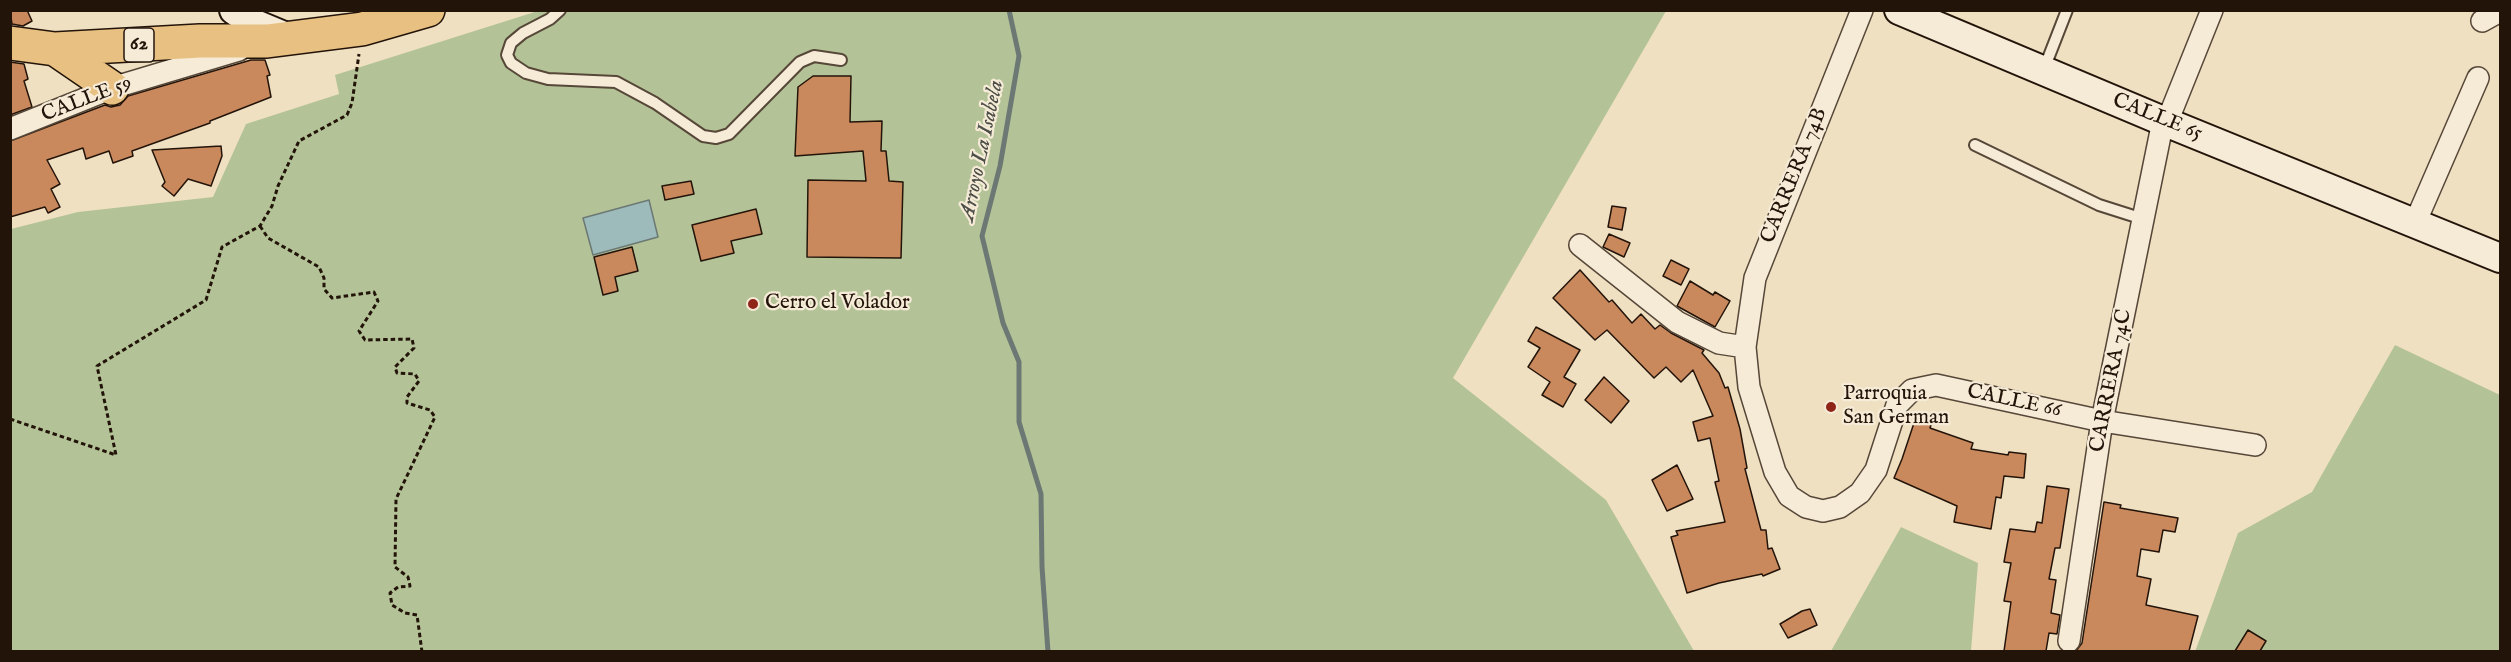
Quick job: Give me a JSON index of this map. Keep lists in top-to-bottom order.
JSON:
{
  "streets": {
    "highway": ["62"],
    "main road": ["CALLE 65"],
    "street": [
      "CALLE 59",
      "CARRERA 74B",
      "CARRERA 74C",
      "CALLE 66"
    ]
  },
  "crossings": [
    ["62", "CALLE 59"],
    ["CALLE 65", "CARRERA 74C"],
    ["CARRERA 74B", "CALLE 66"],
    ["CARRERA 74C", "CALLE 66"]
  ],
  "water": ["Arroyo La Isabela"],
  "places": ["Cerro el Volador", "Parroquia San German"]
}
